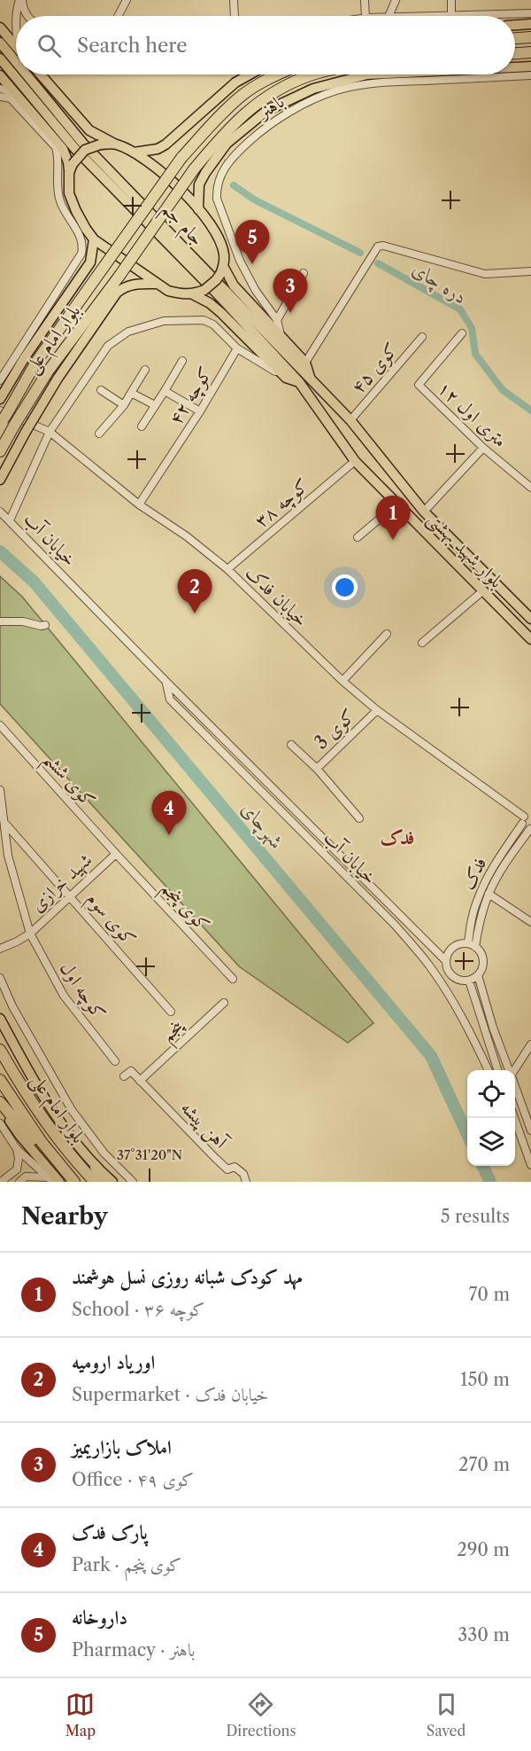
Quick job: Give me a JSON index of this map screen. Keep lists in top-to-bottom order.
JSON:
{
  "streets": {
    "highway": ["بلوار امام علی"],
    "main road": ["جام جم", "بلوار شهید بهشتی"],
    "street": [
      "باهنر",
      "کوی ۴۵",
      "کوچه ۴۲",
      "۱۲ متری اول",
      "کوچه ۳۸",
      "خیابان آب",
      "خیابان فدک",
      "کوی 3",
      "کوی ششم",
      "فدک",
      "شهید خرازی",
      "کوی پنجم",
      "کوی سوم",
      "کوچه اول",
      "پنجم",
      "آهن پیشه"
    ]
  },
  "crossings": [
    ["جام جم", "کوی ۴۵"],
    ["جام جم", "بلوار شهید بهشتی"],
    ["بلوار امام علی", "خیابان فدک"],
    ["کوی ۴۵", "بلوار شهید بهشتی"],
    ["کوچه ۴۲", "خیابان فدک"],
    ["کوچه ۳۸", "بلوار شهید بهشتی"],
    ["کوچه ۳۸", "خیابان فدک"],
    ["خیابان آب", "فدک"],
    ["خیابان فدک", "کوی 3"],
    ["خیابان فدک", "فدک"],
    ["کوی ششم", "شهید خرازی"],
    ["کوی ششم", "کوی پنجم"],
    ["شهید خرازی", "کوی پنجم"],
    ["شهید خرازی", "کوی سوم"],
    ["شهید خرازی", "کوچه اول"],
    ["کوی سوم", "کوچه اول"],
    ["پنجم", "آهن پیشه"]
  ],
  "districts": ["فدک"],
  "water": ["دره چای", "شهرچای"],
  "page": {
    "search": "Search here",
    "pins": [
      "5",
      "3",
      "1",
      "2",
      "4"
    ],
    "heading": ["Nearby", "5 results"],
    "list": [
      {
        "mark": "1",
        "name": "مهد کودک شبانه روزی نسل هوشمند",
        "note": "School · کوچه ۳۶",
        "value": "70 m"
      },
      {
        "mark": "2",
        "name": "اوریاد ارومیه",
        "note": "Supermarket · خیابان فدک",
        "value": "150 m"
      },
      {
        "mark": "3",
        "name": "املاک بازاریمیز",
        "note": "Office · کوی ۴۹",
        "value": "270 m"
      },
      {
        "mark": "4",
        "name": "پارک فدک",
        "note": "Park · کوی پنجم",
        "value": "290 m"
      },
      {
        "mark": "5",
        "name": "داروخانه",
        "note": "Pharmacy · باهنر",
        "value": "330 m"
      }
    ],
    "nav": ["Map", "Directions", "Saved"]
  },
  "coordinates": ["37°31'20\"N"]
}
